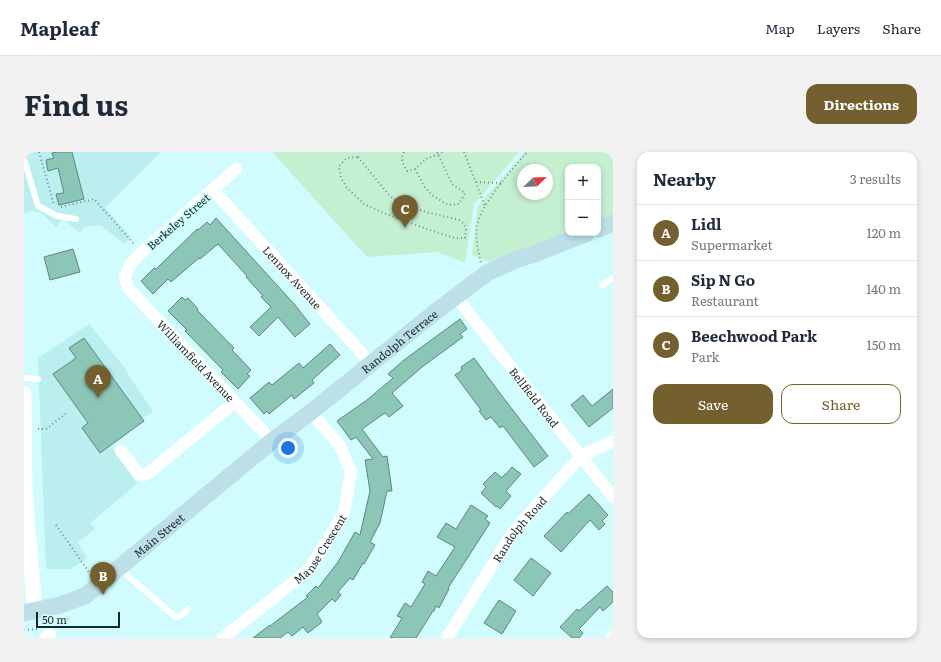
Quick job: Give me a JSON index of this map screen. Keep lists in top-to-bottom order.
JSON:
{
  "streets": {
    "main road": ["Randolph Terrace", "Main Street"],
    "street": [
      "Berkeley Street",
      "Lennox Avenue",
      "Williamfield Avenue",
      "Bellfield Road",
      "Randolph Road",
      "Manse Crescent"
    ]
  },
  "crossings": [
    ["Berkeley Street", "Lennox Avenue"],
    ["Berkeley Street", "Williamfield Avenue"],
    ["Lennox Avenue", "Randolph Terrace"],
    ["Randolph Terrace", "Williamfield Avenue"],
    ["Randolph Terrace", "Bellfield Road"],
    ["Randolph Terrace", "Main Street"],
    ["Randolph Terrace", "Manse Crescent"],
    ["Williamfield Avenue", "Main Street"],
    ["Bellfield Road", "Randolph Road"]
  ],
  "scale_bar": "50 m",
  "north": "top right",
  "page": {
    "header": "Mapleaf",
    "nav": ["Map", "Layers", "Share"],
    "title": "Find us",
    "buttons": [
      "Directions",
      ["Save", "Share"]
    ],
    "heading": ["Nearby", "3 results"],
    "map_buttons": ["+", "−"],
    "pins": ["C", "A", "B"],
    "list": [
      {
        "mark": "A",
        "name": "Lidl",
        "note": "Supermarket",
        "value": "120 m"
      },
      {
        "mark": "B",
        "name": "Sip N Go",
        "note": "Restaurant",
        "value": "140 m"
      },
      {
        "mark": "C",
        "name": "Beechwood Park",
        "note": "Park",
        "value": "150 m"
      }
    ],
    "scale": "50 m"
  }
}
